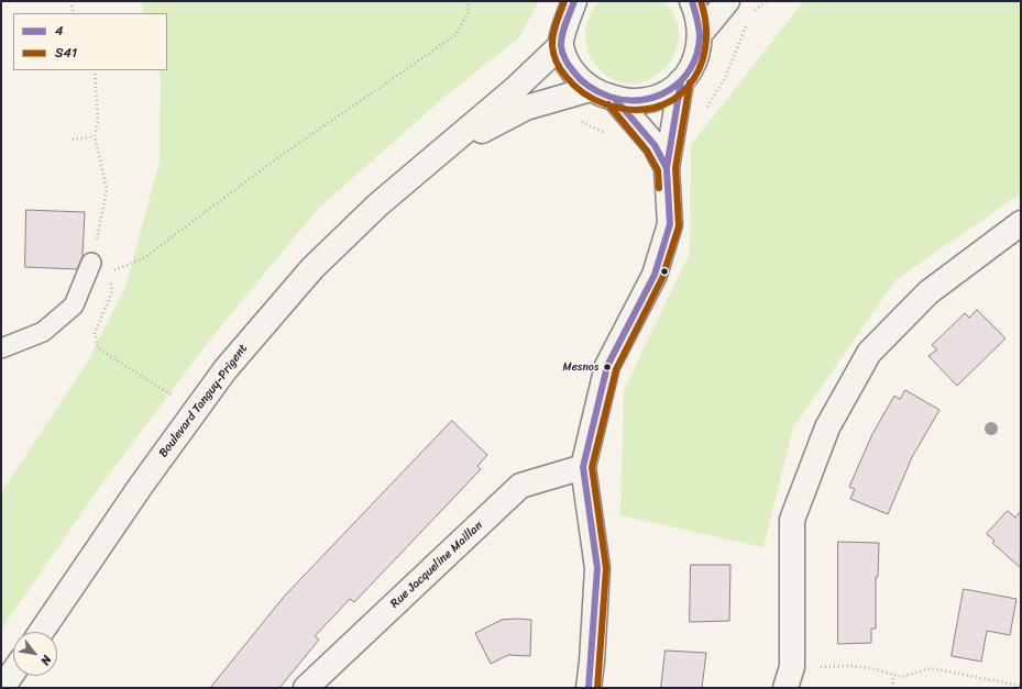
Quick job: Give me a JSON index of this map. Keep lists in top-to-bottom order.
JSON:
{
  "streets": {
    "street": ["Boulevard Tanguy-Prigent", "Rue Jacqueline Maillan"]
  },
  "places": ["Mesnos"],
  "lines": ["transit line 4", "transit line S41"],
  "legend": ["4", "S41"],
  "north": "bottom right"
}
